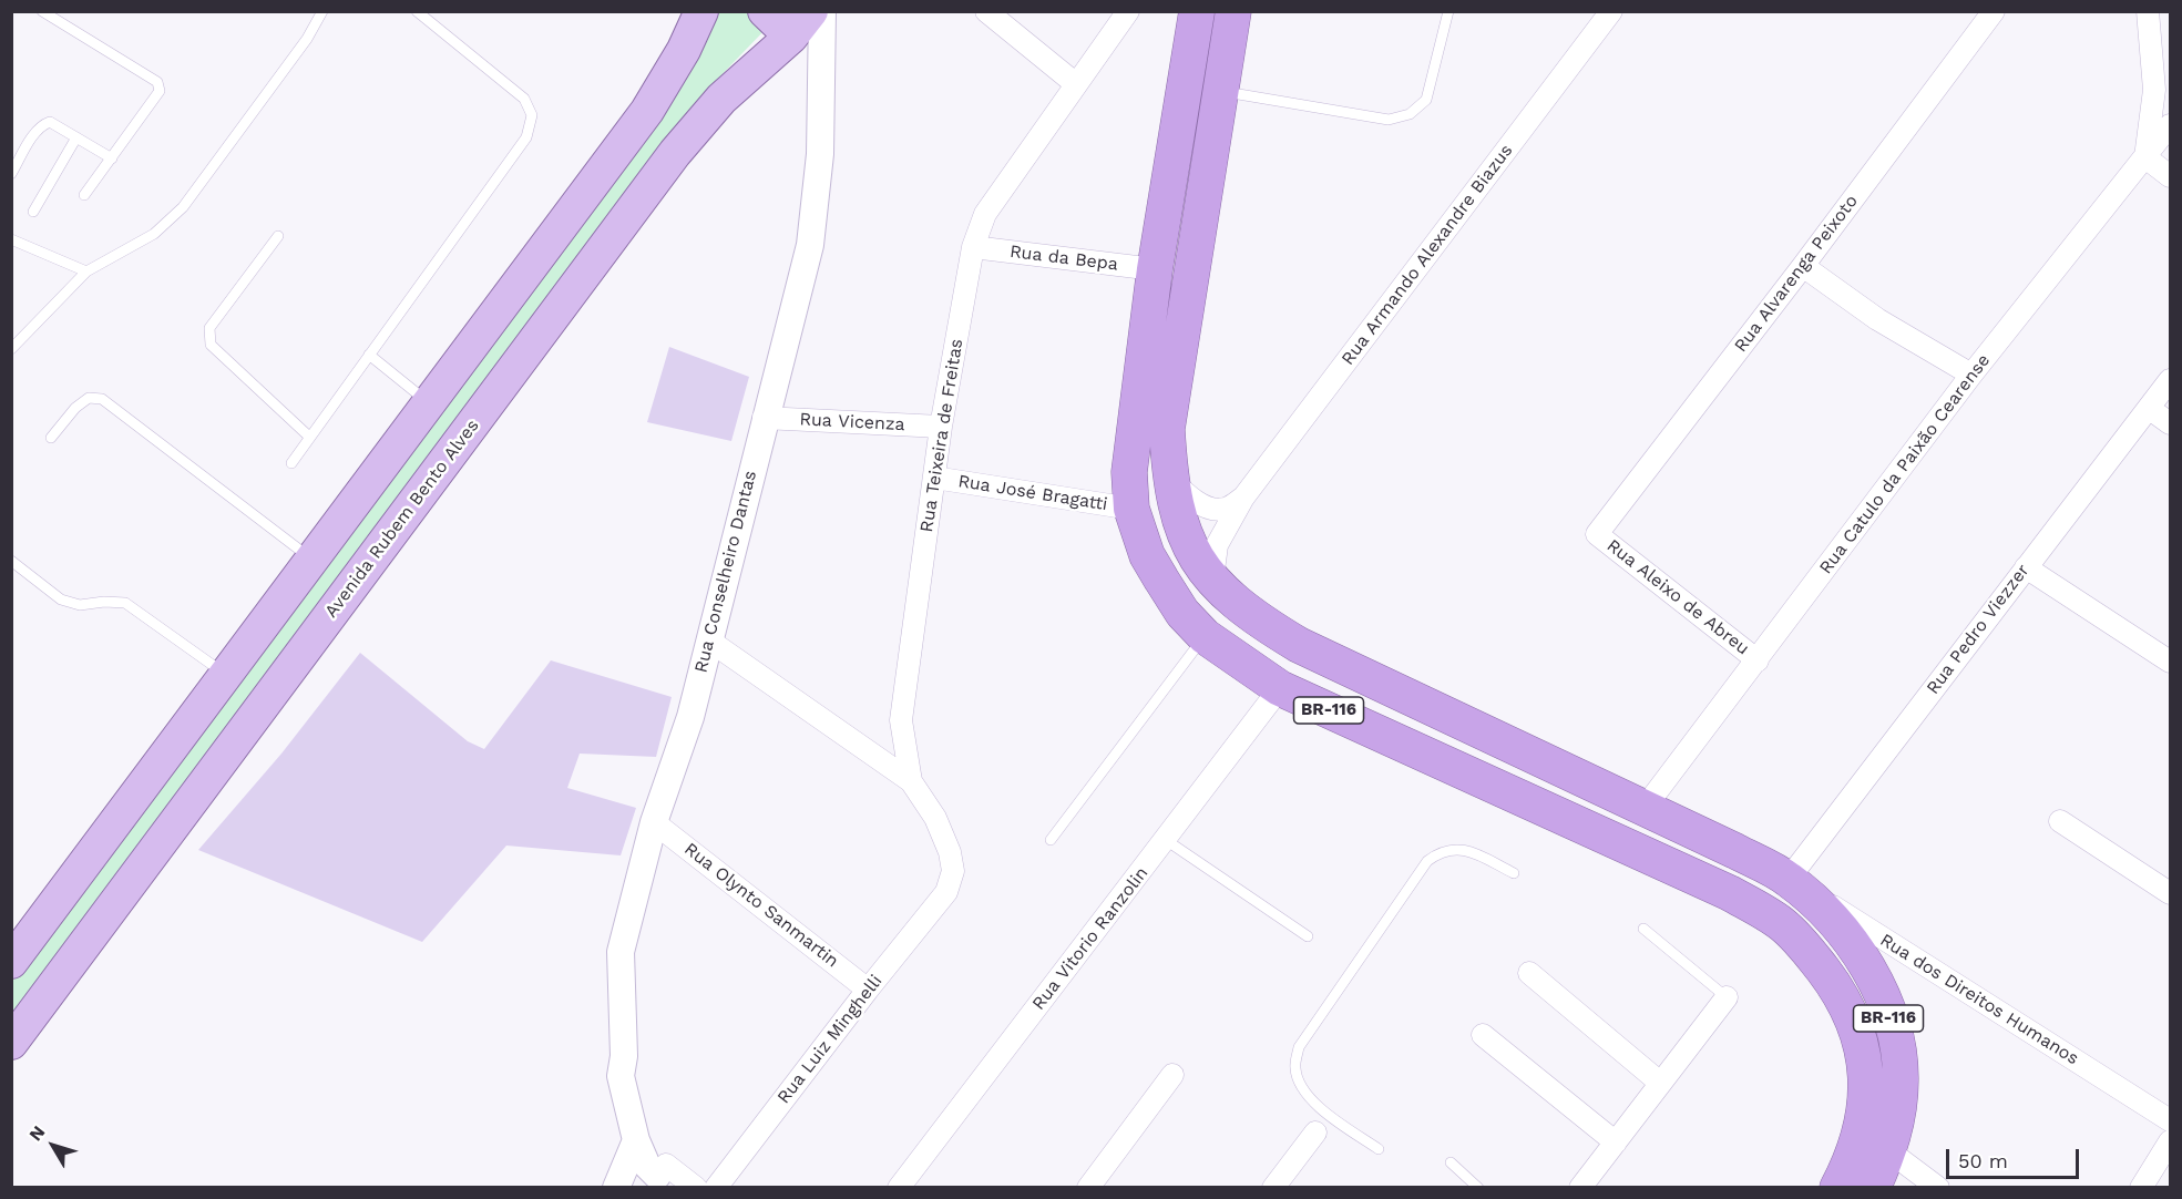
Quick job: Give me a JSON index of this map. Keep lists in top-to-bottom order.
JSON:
{
  "streets": {
    "highway": ["BR-116"],
    "main road": ["Avenida Rubem Bento Alves"],
    "street": [
      "Rua Armando Alexandre Biazus",
      "Rua da Bepa",
      "Rua Alvarenga Peixoto",
      "Rua Vicenza",
      "Rua Teixeira de Freitas",
      "Rua Catulo da Paixão Cearense",
      "Rua José Bragatti",
      "Rua Conselheiro Dantas",
      "Rua Aleixo de Abreu",
      "Rua Pedro Viezzer",
      "Rua Olynto Sanmartin",
      "Rua Vitorio Ranzolin",
      "Rua dos Direitos Humanos",
      "Rua Luiz Minghelli"
    ]
  },
  "crossings": [
    ["Rua Armando Alexandre Biazus", "BR-116"],
    ["Rua da Bepa", "Rua Teixeira de Freitas"],
    ["Rua da Bepa", "BR-116"],
    ["Rua Alvarenga Peixoto", "Rua Aleixo de Abreu"],
    ["Rua Vicenza", "Rua Teixeira de Freitas"],
    ["Rua Vicenza", "Rua Conselheiro Dantas"],
    ["Rua Teixeira de Freitas", "Rua José Bragatti"],
    ["Rua Teixeira de Freitas", "Rua Luiz Minghelli"],
    ["Rua Catulo da Paixão Cearense", "Rua Aleixo de Abreu"],
    ["Rua Catulo da Paixão Cearense", "BR-116"],
    ["Rua José Bragatti", "BR-116"],
    ["Rua Conselheiro Dantas", "Rua Olynto Sanmartin"],
    ["Rua Pedro Viezzer", "BR-116"],
    ["Rua Pedro Viezzer", "Rua dos Direitos Humanos"],
    ["BR-116", "Rua Vitorio Ranzolin"],
    ["BR-116", "Rua dos Direitos Humanos"],
    ["Rua Olynto Sanmartin", "Rua Luiz Minghelli"]
  ],
  "scale_bar": "50 m",
  "north": "top left"
}
